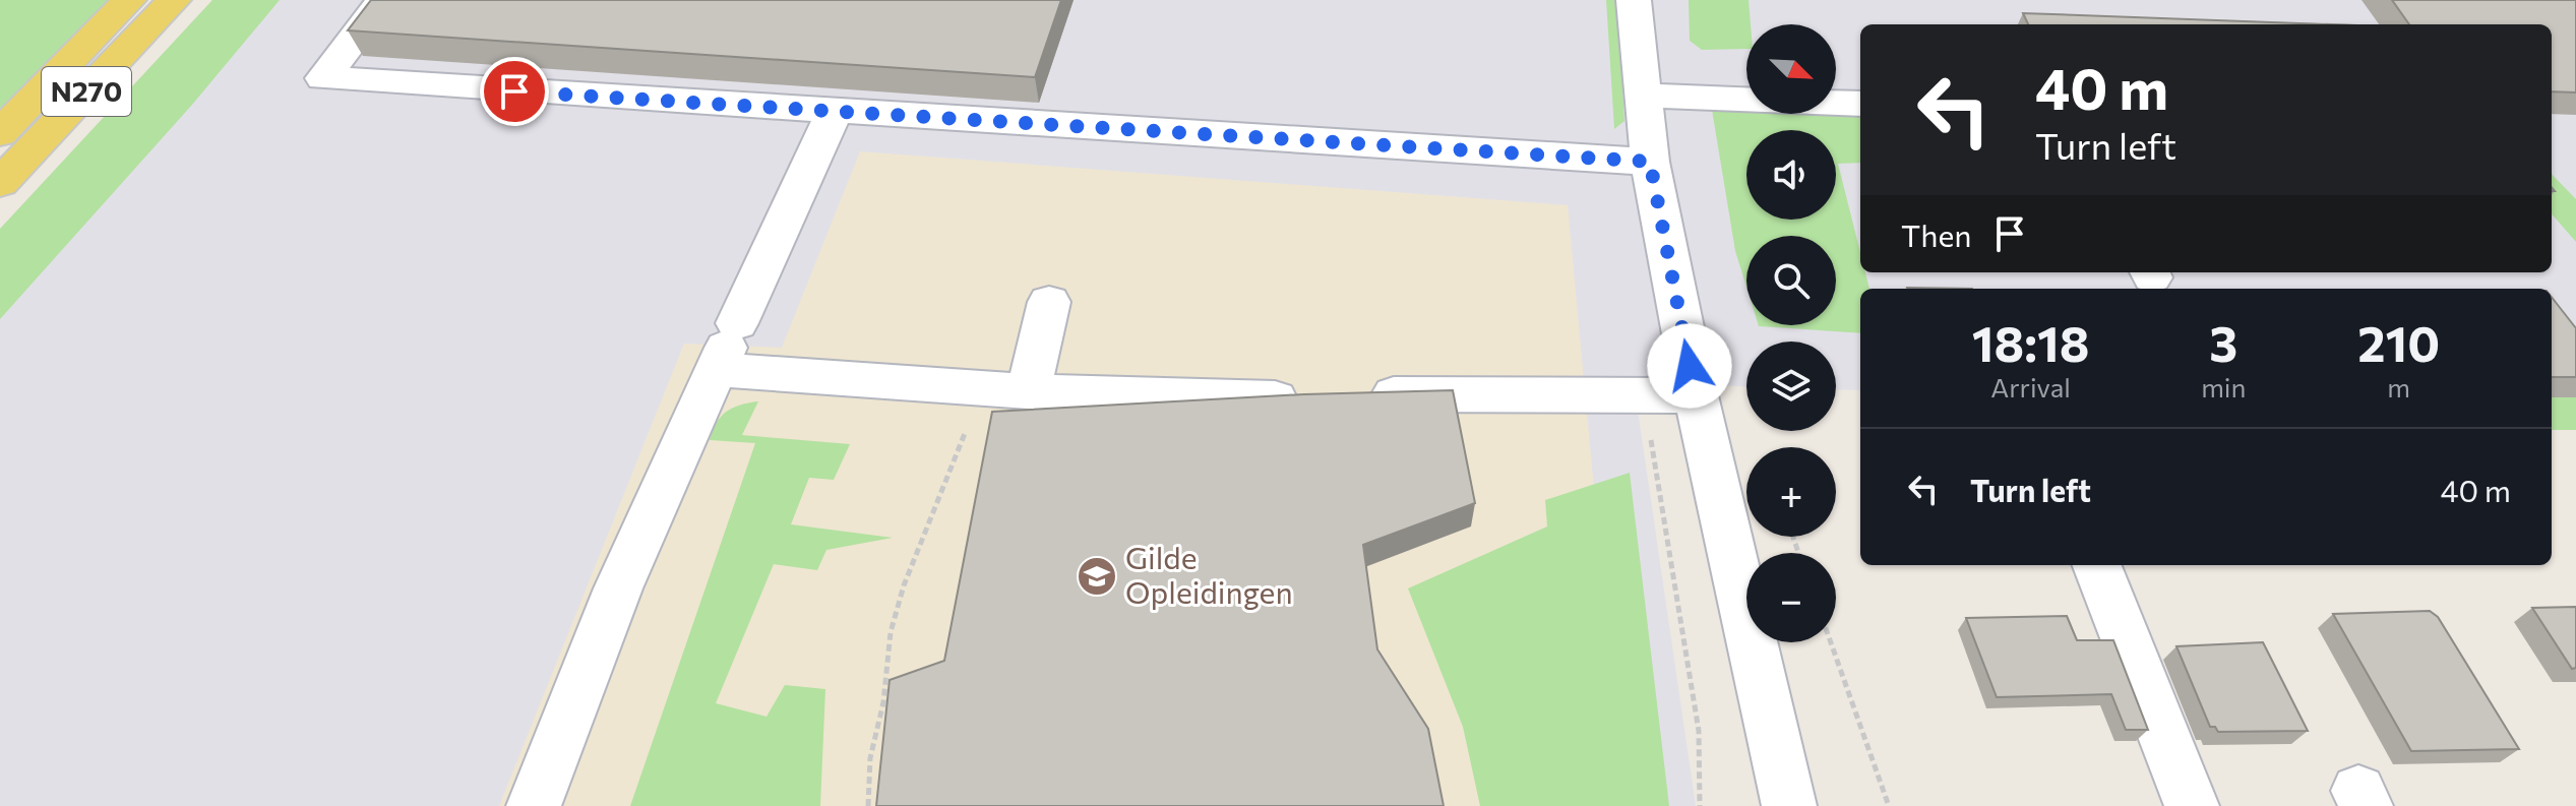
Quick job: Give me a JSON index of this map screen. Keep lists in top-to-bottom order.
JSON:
{
  "streets": {
    "main road": ["N270"]
  },
  "places": {
    "school or university": ["Gilde Opleidingen"]
  },
  "north": "bottom right",
  "page": {
    "map_buttons": ["+", "−"],
    "turn": ["40 m", "Turn left"],
    "then": "Then",
    "eta": [
      "18:18",
      "Arrival",
      "3",
      "min",
      "210",
      "m"
    ],
    "list": [
      {
        "name": "Turn left",
        "value": "40 m"
      }
    ]
  }
}
